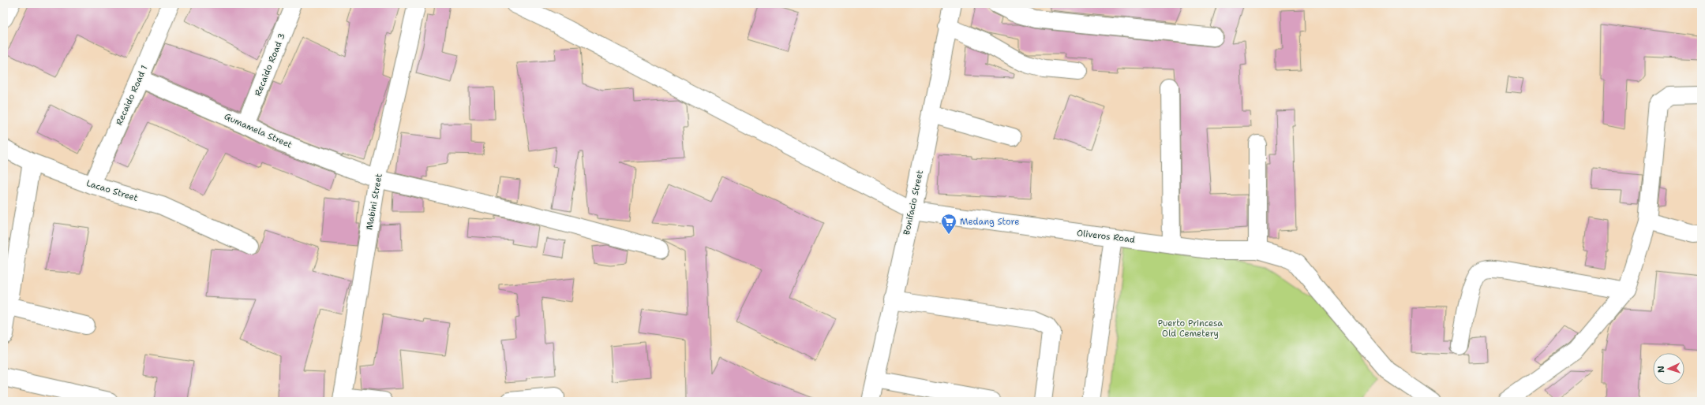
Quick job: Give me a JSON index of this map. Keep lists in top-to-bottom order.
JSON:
{
  "streets": {
    "street": [
      "Recaido Road 3",
      "Recaido Road 1",
      "Gumamela Street",
      "Lacao Street",
      "Mabini Street",
      "Bonifacio Street",
      "Oliveros Road"
    ]
  },
  "crossings": [
    ["Recaido Road 3", "Gumamela Street"],
    ["Recaido Road 1", "Gumamela Street"],
    ["Recaido Road 1", "Lacao Street"],
    ["Gumamela Street", "Mabini Street"],
    ["Bonifacio Street", "Oliveros Road"]
  ],
  "parks": ["Puerto Princesa Old Cemetery"],
  "places": {
    "supermarket": ["Medang Store"]
  },
  "north": "left"
}
